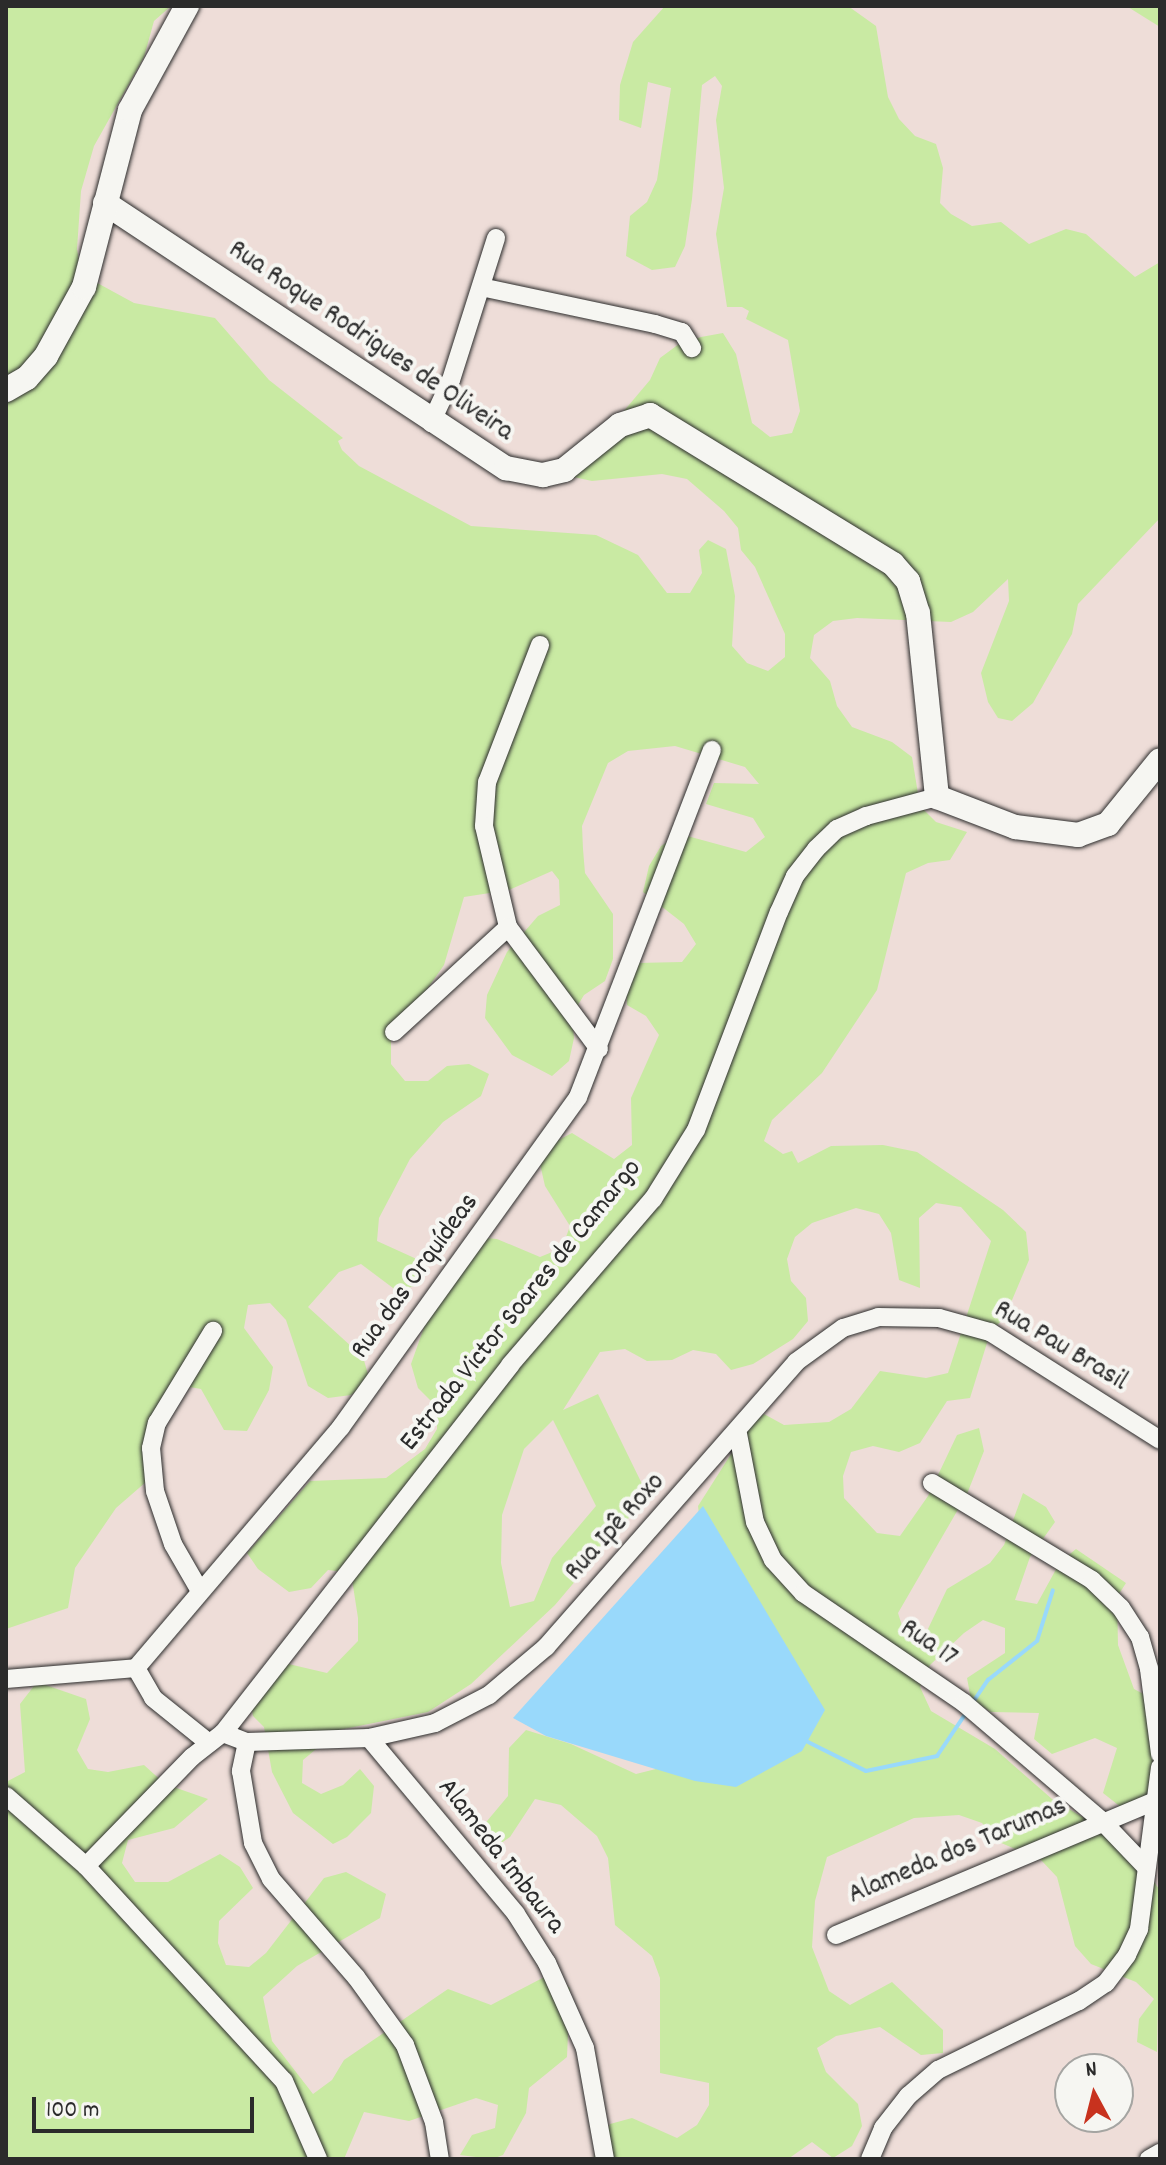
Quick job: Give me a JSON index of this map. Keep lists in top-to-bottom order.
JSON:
{
  "streets": {
    "main road": ["Rua Roque Rodrigues de Oliveira"],
    "street": [
      "Rua das Orquídeas",
      "Estrada Victor Soares de Camargo",
      "Rua Pau Brasil",
      "Rua Ipê Roxo",
      "Rua 17",
      "Alameda dos Tarumas",
      "Alameda Imbaura"
    ]
  },
  "crossings": [
    ["Rua Roque Rodrigues de Oliveira", "Estrada Victor Soares de Camargo"],
    ["Rua Pau Brasil", "Rua Ipê Roxo"],
    ["Rua Ipê Roxo", "Rua 17"],
    ["Rua Ipê Roxo", "Alameda Imbaura"],
    ["Rua 17", "Alameda dos Tarumas"]
  ],
  "scale_bar": "100 m",
  "north": "top"
}
